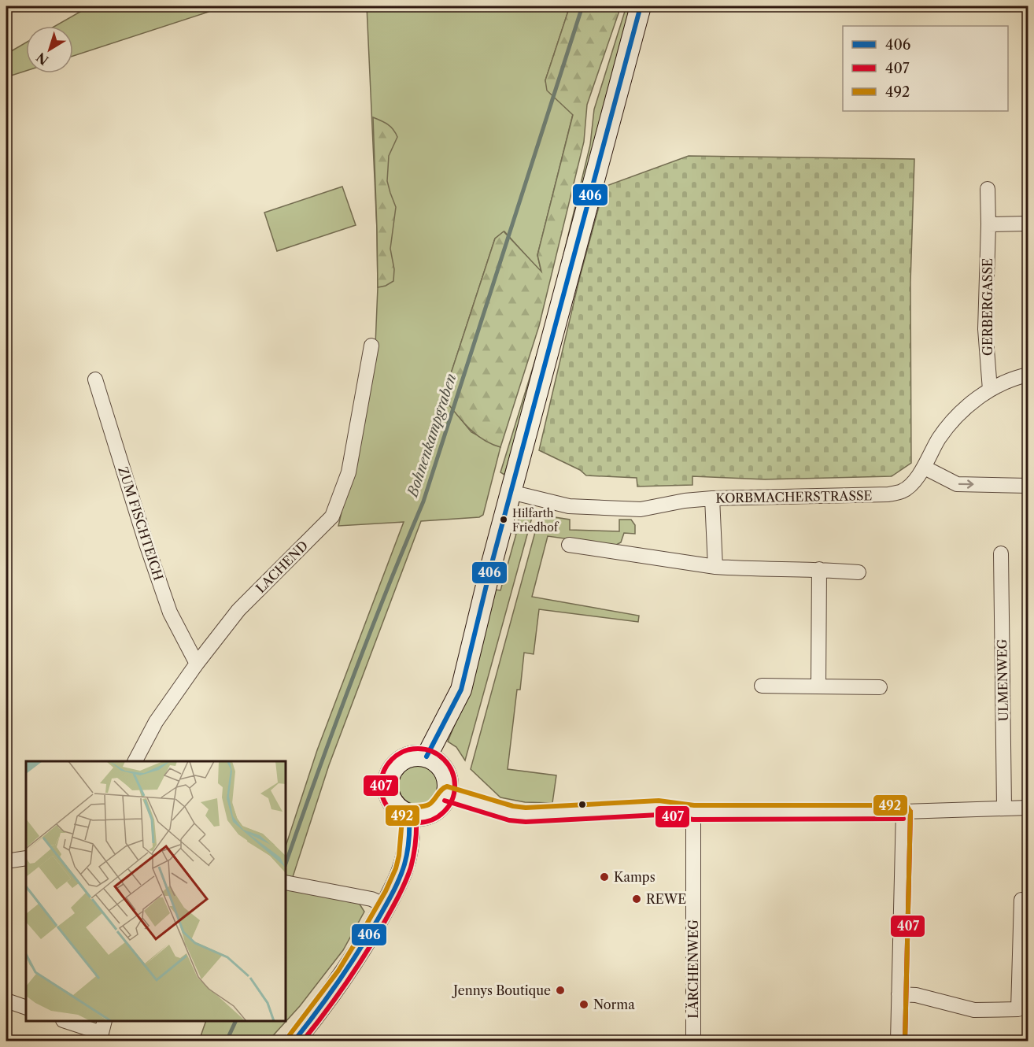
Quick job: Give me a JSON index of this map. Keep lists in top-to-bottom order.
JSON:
{
  "streets": {
    "street": [
      "GERBERGASSE",
      "KORBMACHERSTRASSE",
      "ZUM FISCHTEICH",
      "LACHEND",
      "ULMENWEG",
      "LÄRCHENWEG"
    ]
  },
  "crossings": [
    ["GERBERGASSE", "KORBMACHERSTRASSE"],
    ["ZUM FISCHTEICH", "LACHEND"]
  ],
  "water": ["Bohnenkampgraben"],
  "places": [
    "Hilfarth Friedhof",
    "Kamps",
    "REWE",
    "Jennys Boutique",
    "Norma"
  ],
  "lines": ["transit line 406", "transit line 407", "transit line 492"],
  "legend": ["406", "407", "492"],
  "north": "bottom left"
}
